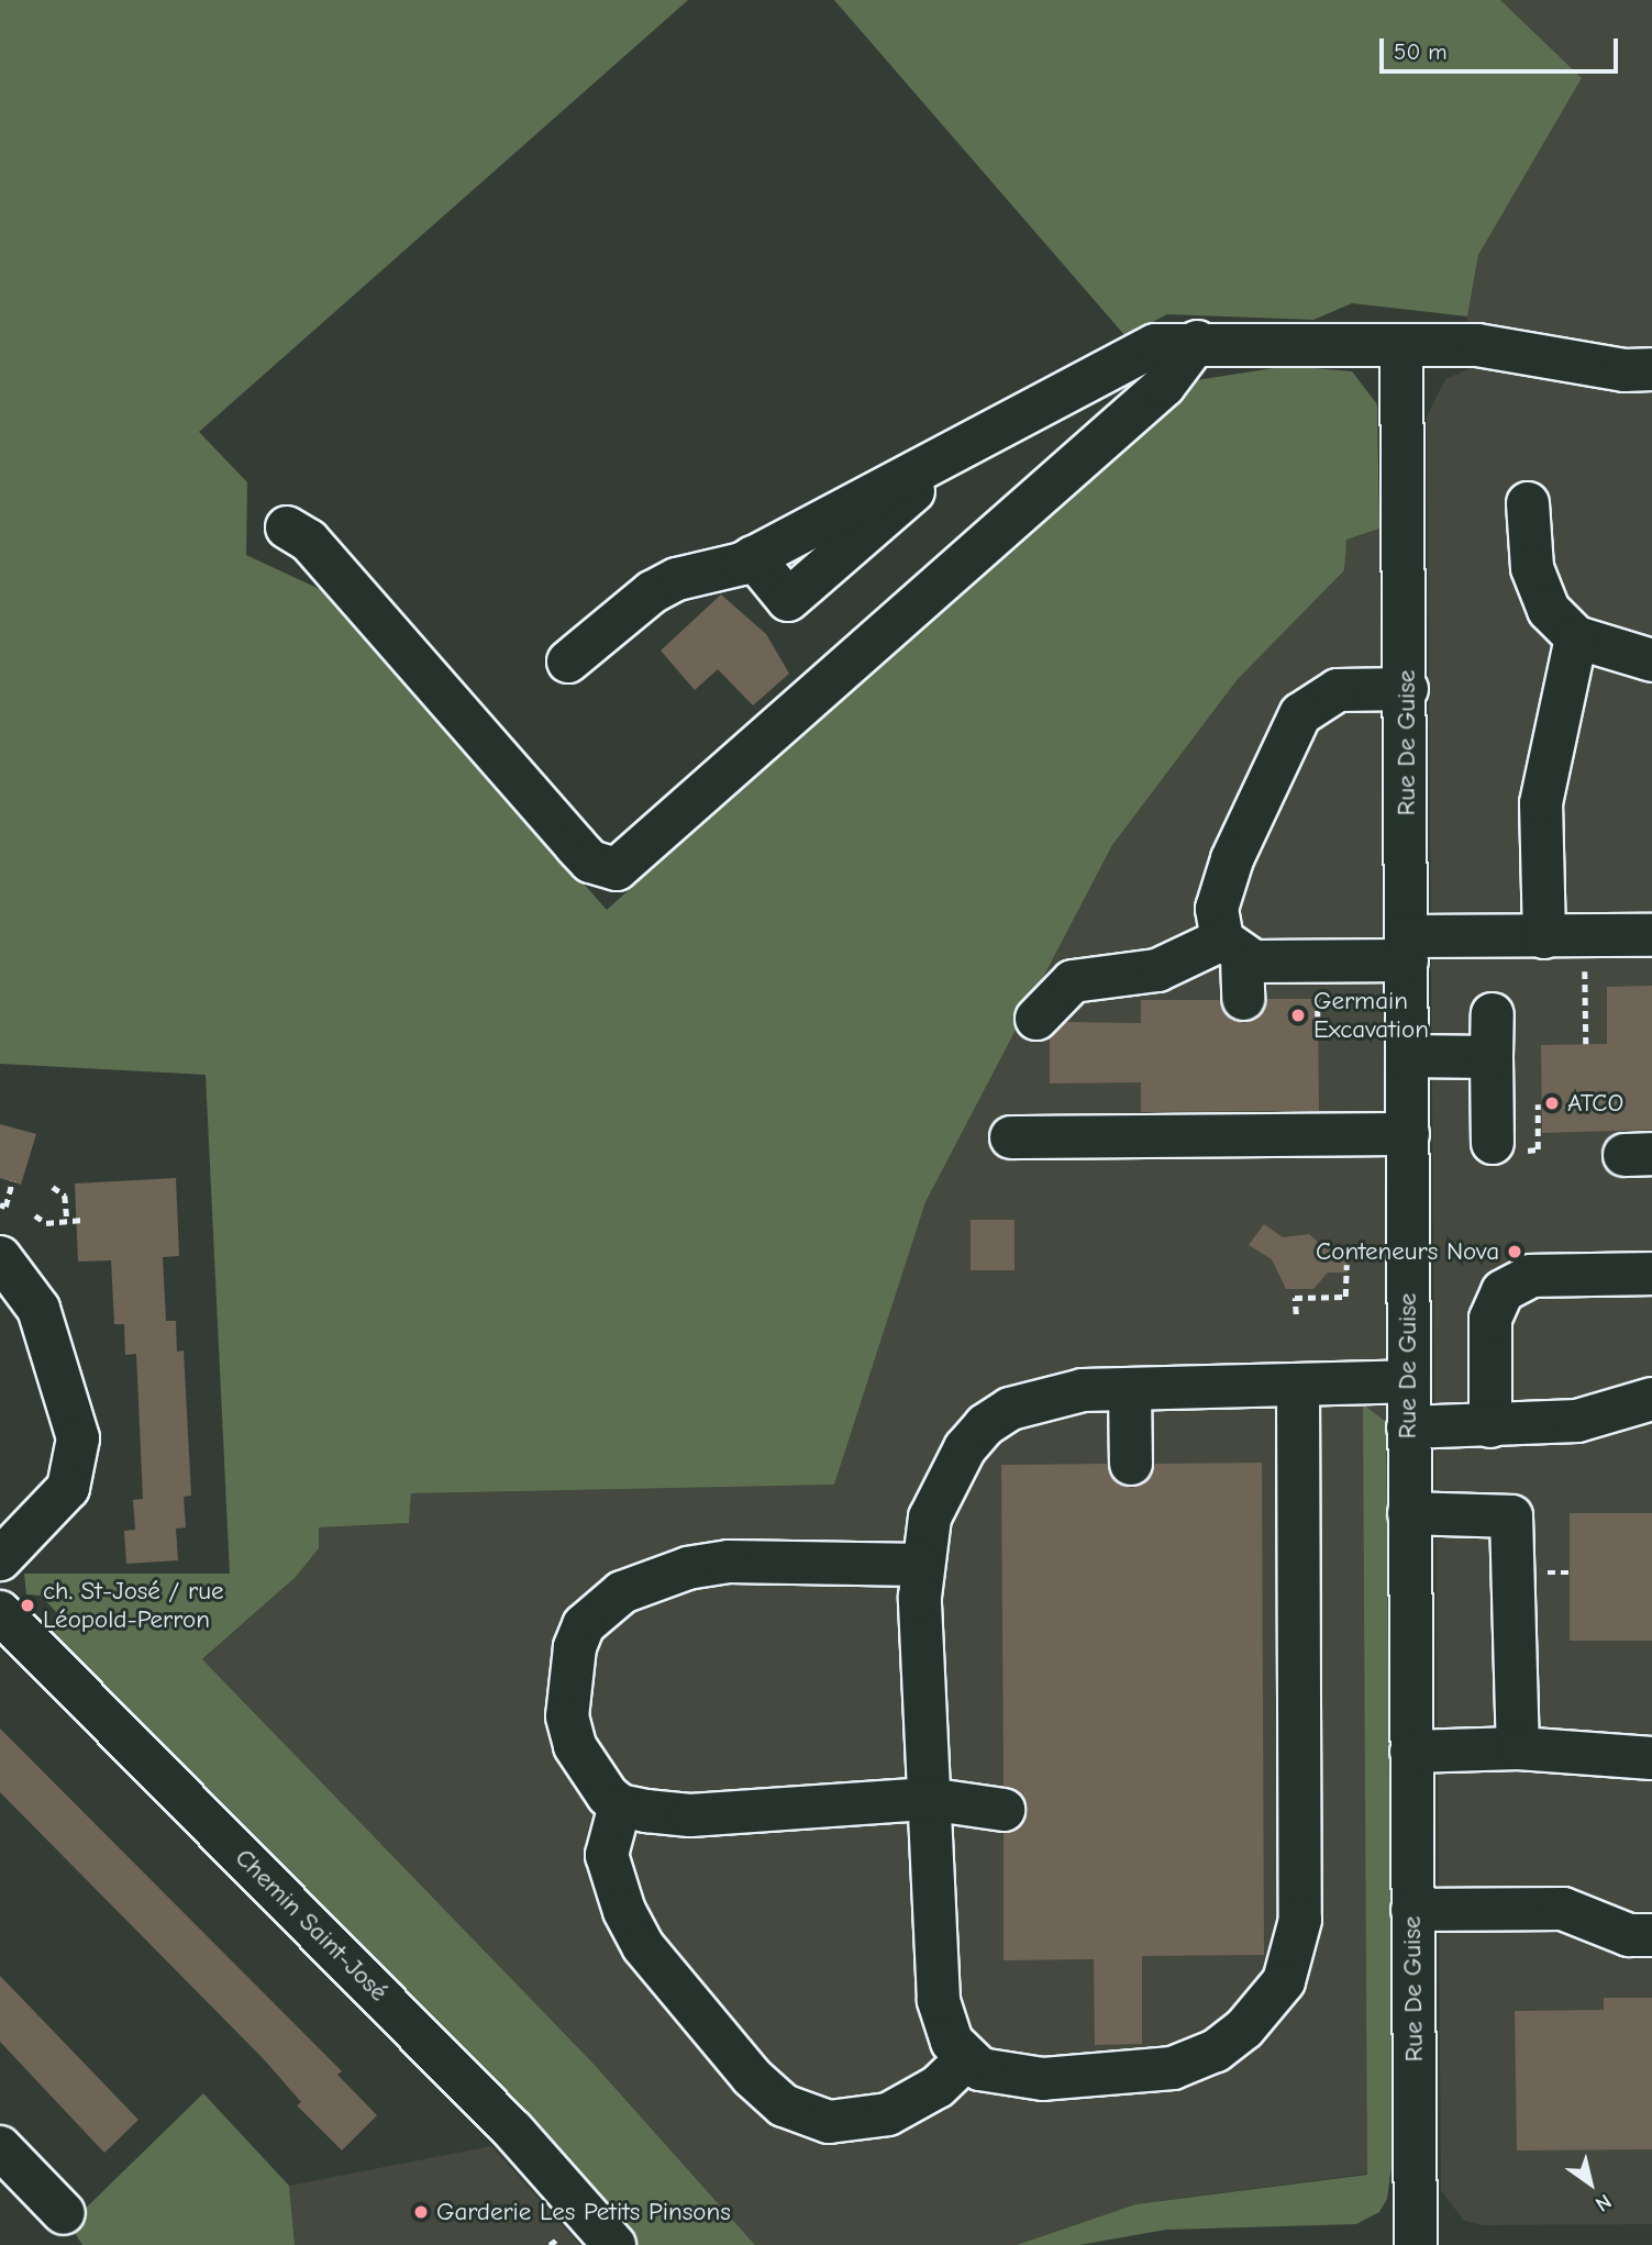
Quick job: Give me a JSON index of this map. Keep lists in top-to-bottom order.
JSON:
{
  "streets": {
    "street": ["Rue De Guise", "Chemin Saint-José"]
  },
  "places": [
    "Germain Excavation",
    "ATCO",
    "Conteneurs Nova",
    "ch. St-José / rue Léopold-Perron",
    "Garderie Les Petits Pinsons"
  ],
  "scale_bar": "50 m",
  "north": "bottom right"
}
